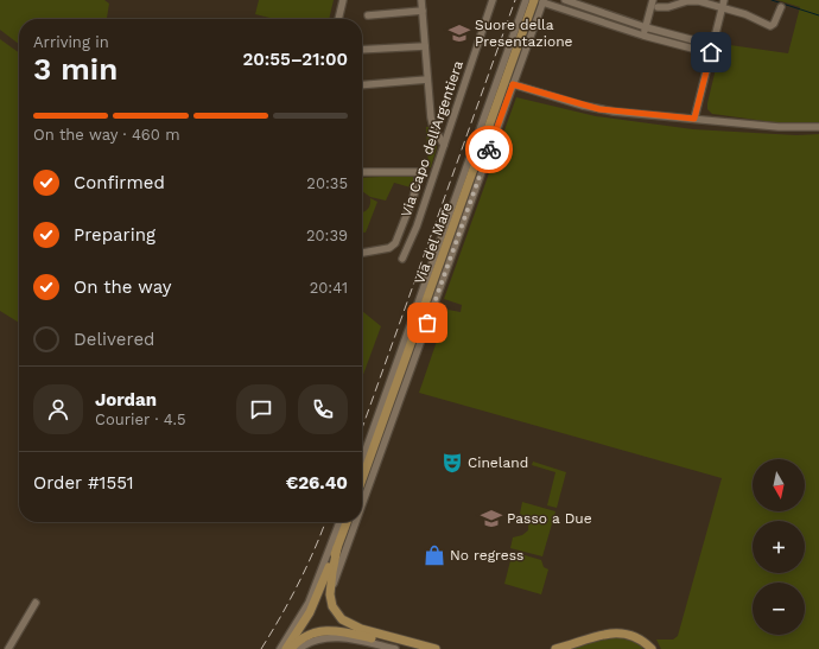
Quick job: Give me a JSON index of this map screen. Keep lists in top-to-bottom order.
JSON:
{
  "streets": {
    "main road": ["Via del Mare"],
    "street": ["Via Capo dell'Argentiera"]
  },
  "places": {
    "school or university": ["Suore della Presentazione", "Passo a Due"],
    "theatre": ["Cineland"],
    "shop": ["No regress"]
  },
  "north": "bottom",
  "page": {
    "heading": ["3 min", "Arriving in", "20:55–21:00"],
    "panel": [
      "Jordan",
      "Courier · 4.5",
      "Order #1551",
      "€26.40"
    ],
    "bar": "On the way · 460 m",
    "list": [
      ["Confirmed", "20:35"],
      ["Preparing", "20:39"],
      ["On the way", "20:41"],
      "Delivered"
    ],
    "map_buttons": ["+", "−"]
  }
}
